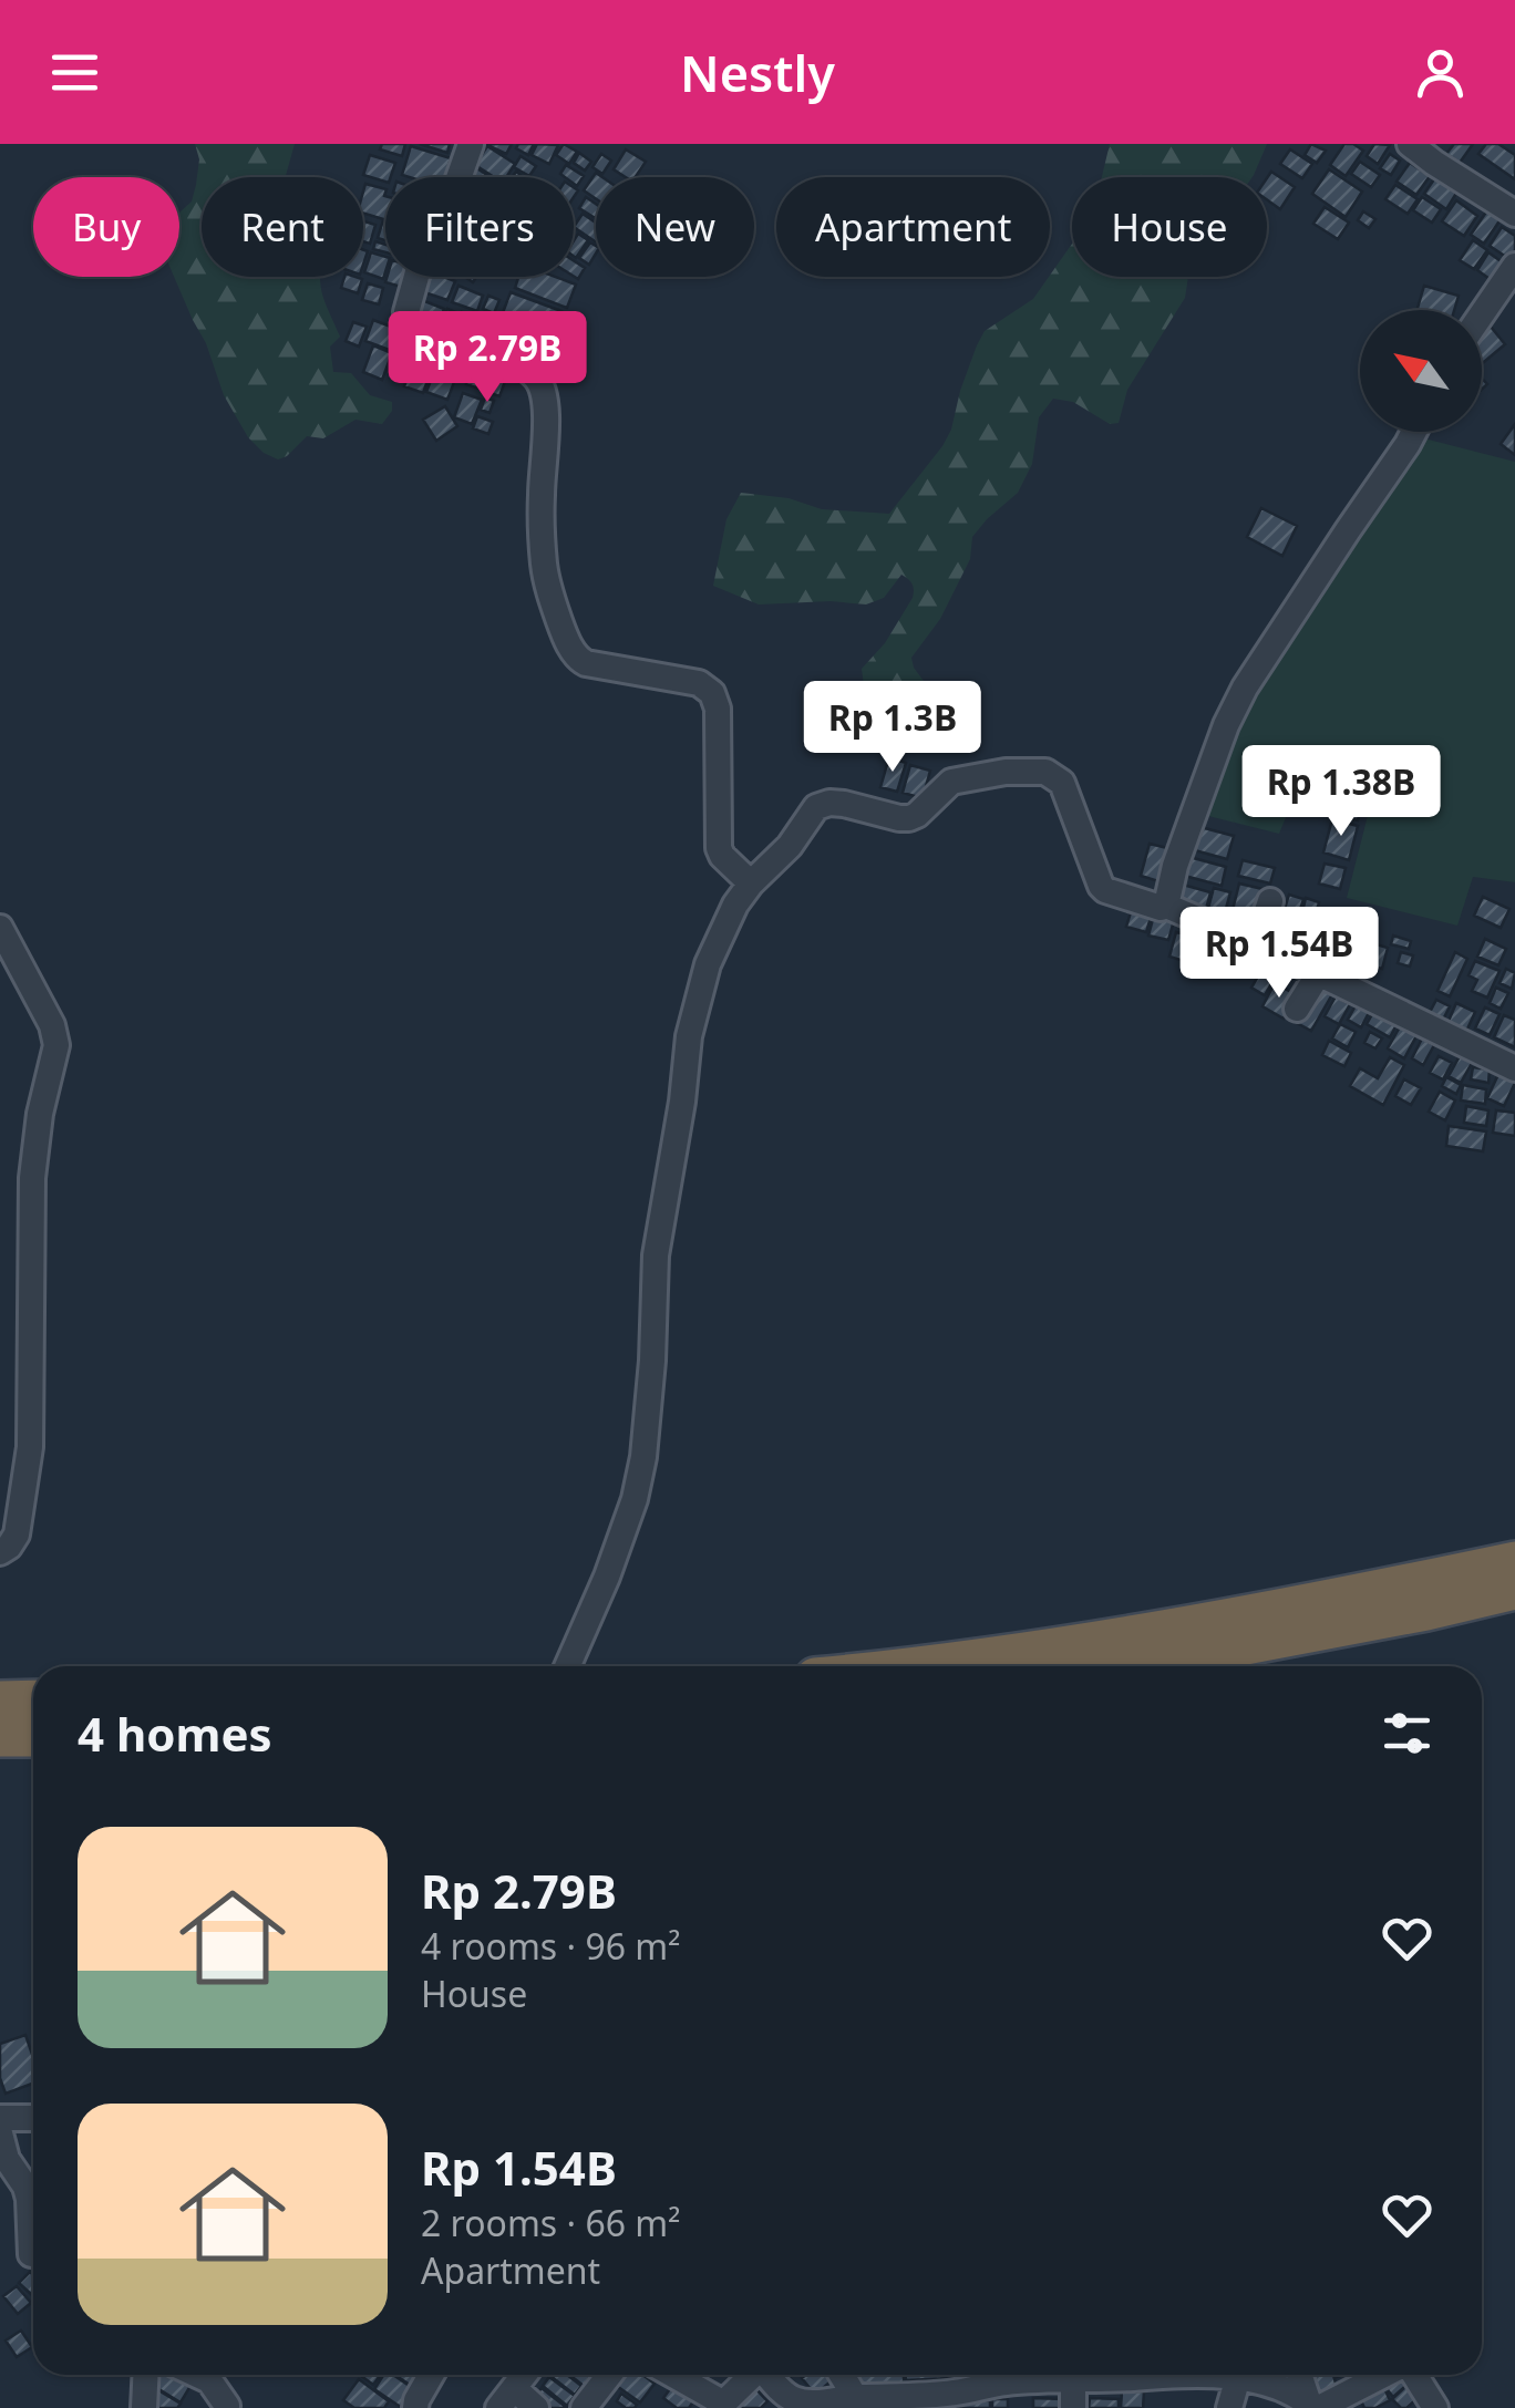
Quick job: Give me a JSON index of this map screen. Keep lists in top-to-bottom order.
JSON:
{
  "north": "top left",
  "page": {
    "header": "Nestly",
    "chip": [
      "Buy",
      "Rent",
      "Filters",
      "New",
      "Apartment",
      "House"
    ],
    "price": [
      "Rp 2.79B",
      "Rp 1.3B",
      "Rp 1.38B",
      "Rp 1.54B"
    ],
    "heading": "4 homes",
    "list": [
      {
        "name": "Rp 2.79B",
        "note": "4 rooms · 96 m² · House"
      },
      {
        "name": "Rp 1.54B",
        "note": "2 rooms · 66 m² · Apartment"
      }
    ]
  }
}
